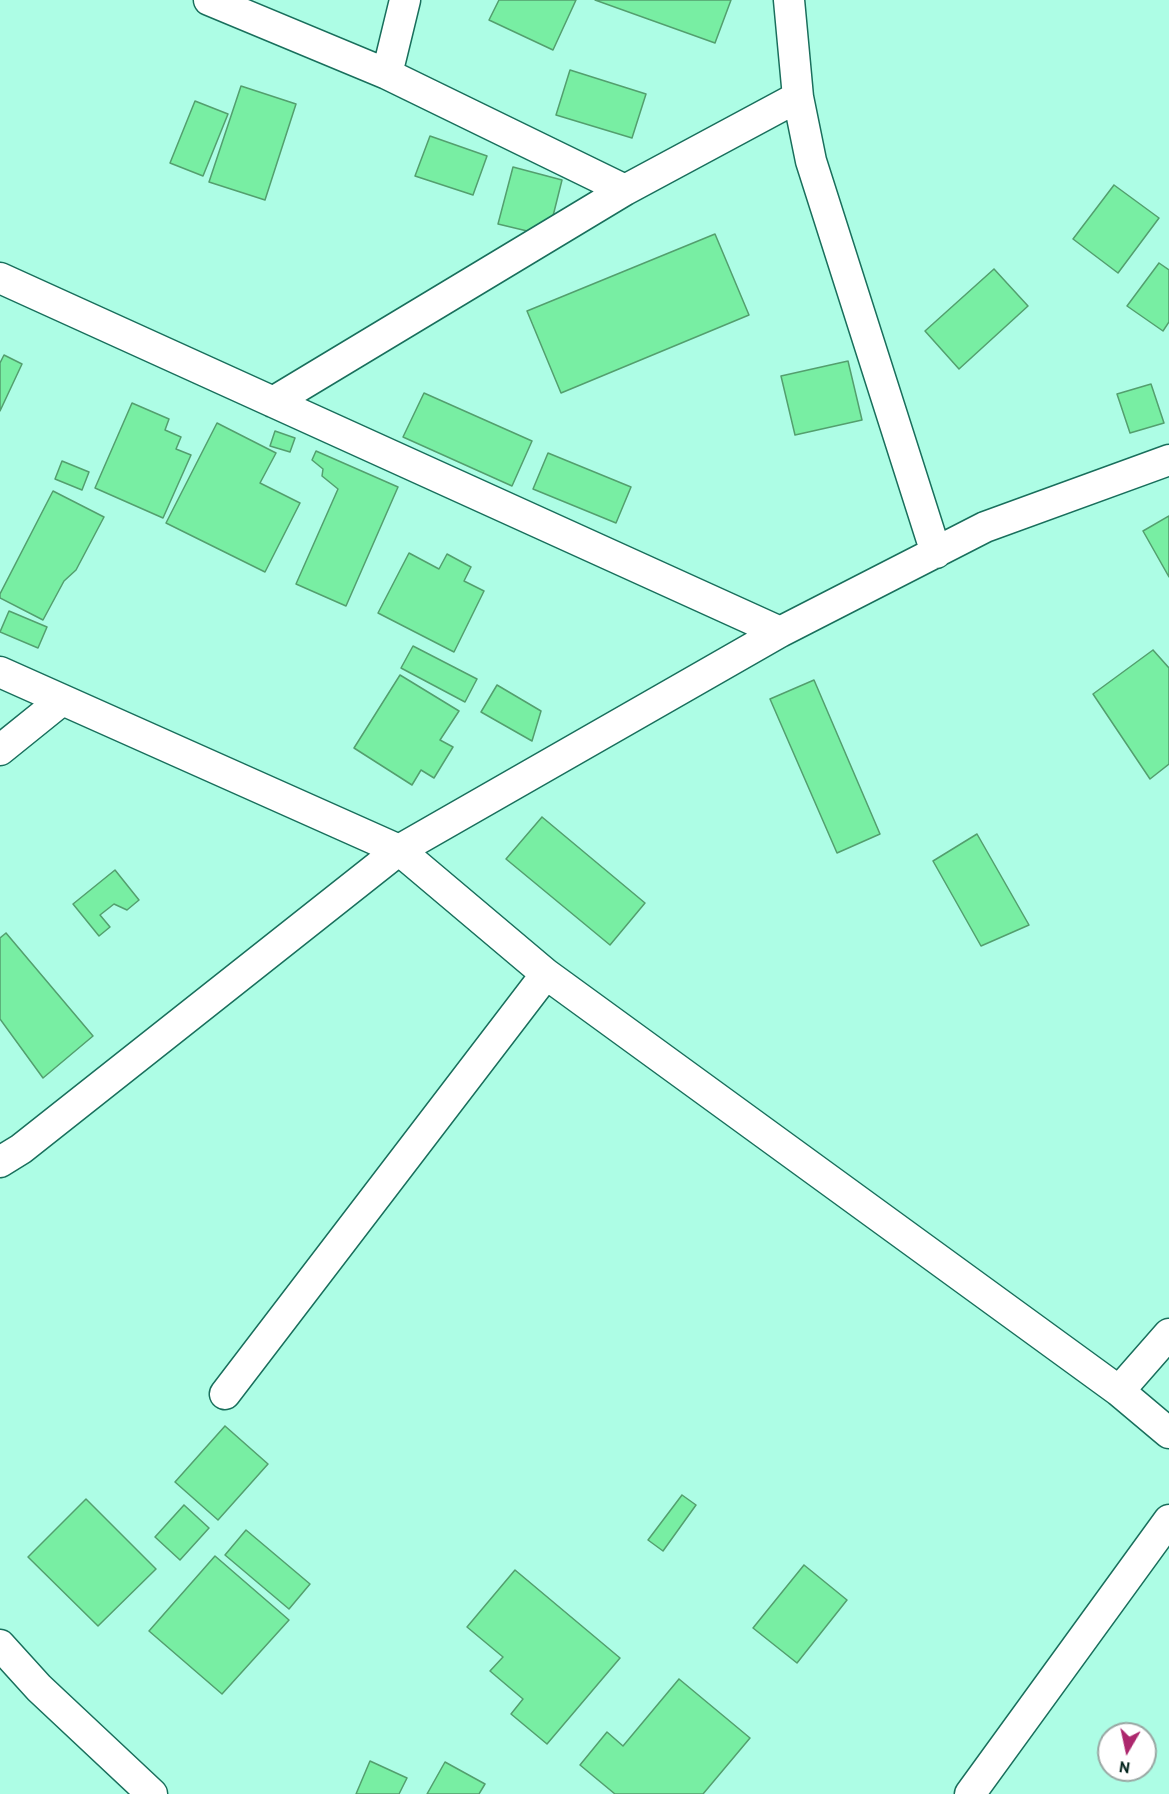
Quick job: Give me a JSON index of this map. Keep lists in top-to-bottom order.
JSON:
{
  "north": "bottom"
}
